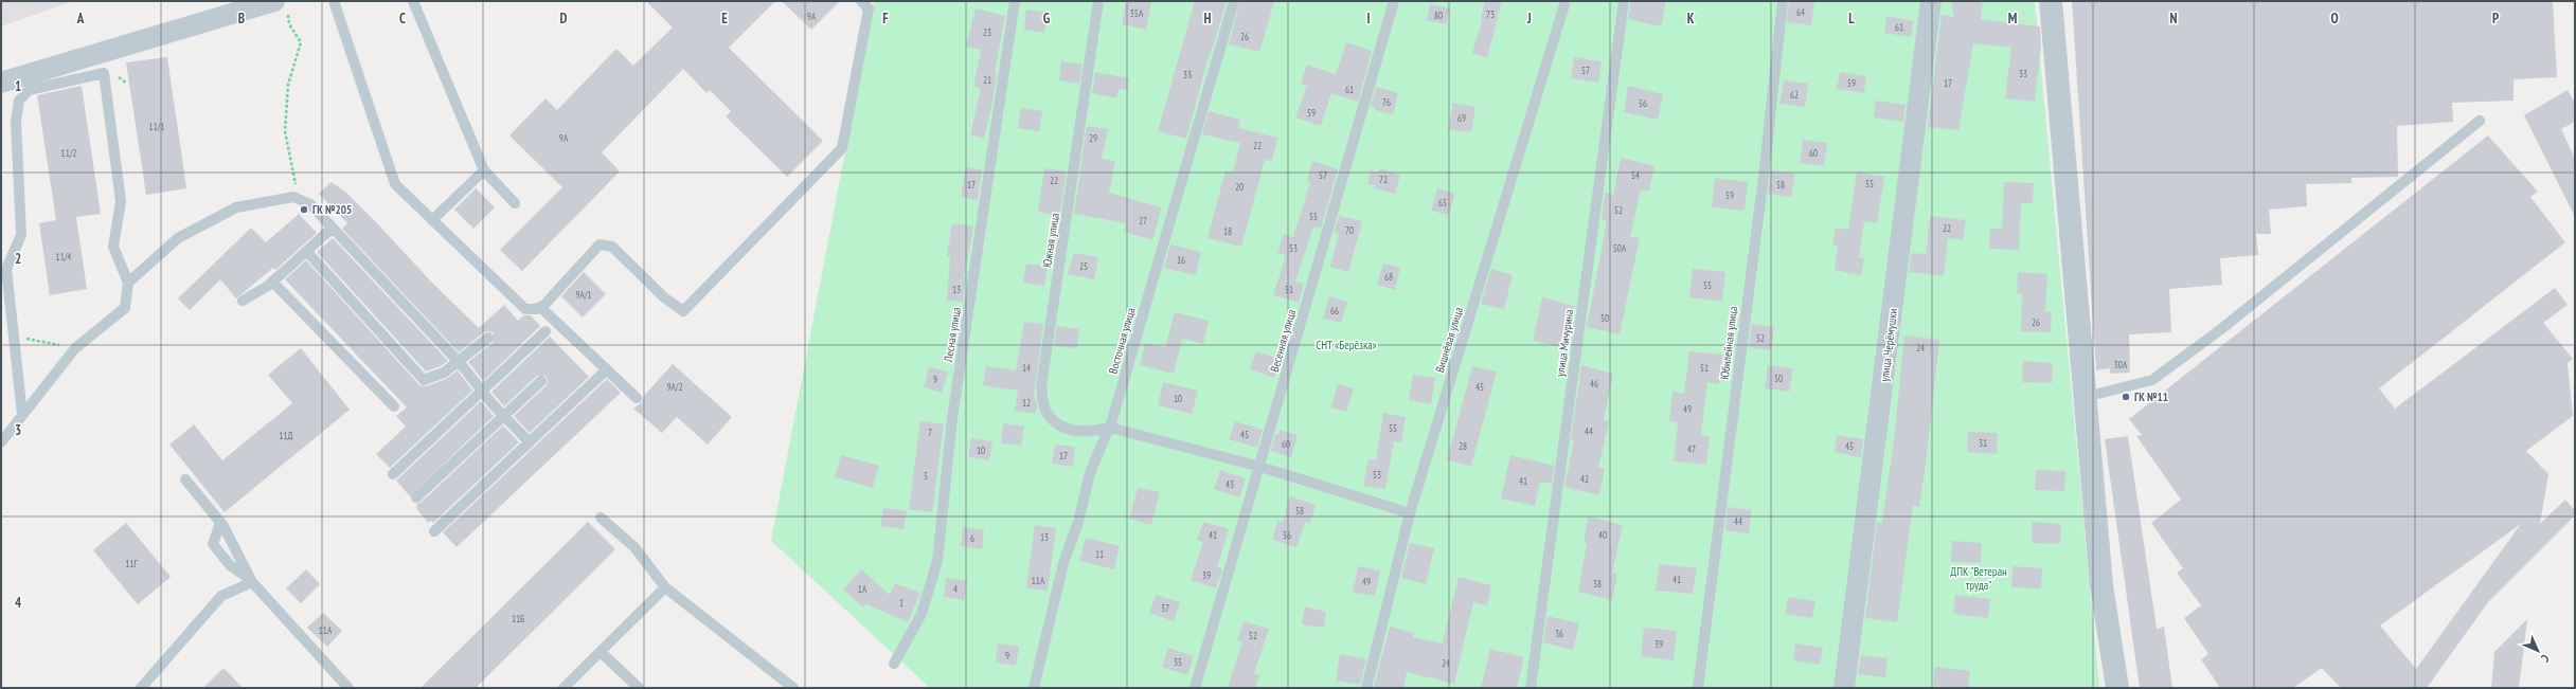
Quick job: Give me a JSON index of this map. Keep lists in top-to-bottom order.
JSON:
{
  "streets": {
    "street": ["улица Черёмушки"],
    "lane": [
      "Южная улица",
      "Лесная улица",
      "Вишнёвая улица",
      "Восточная улица",
      "Весенняя улица",
      "улица Мичурина",
      "Юбилейная улица"
    ]
  },
  "crossings": [
    ["Южная улица", "Восточная улица"]
  ],
  "parks": ["СНТ «Берёзка»", "ДПК \"Ветеран труда\""],
  "places": ["ГК №205", "ГК №11"],
  "house_numbers": [
    "64",
    "35А",
    "73",
    "80",
    "9А",
    "61",
    "23",
    "26",
    "57",
    "33",
    "33",
    "21",
    "59",
    "17",
    "61",
    "62",
    "76",
    "56",
    "59",
    "69",
    "11/1",
    "9А",
    "29",
    "22",
    "11/2",
    "60",
    "57",
    "54",
    "72",
    "22",
    "55",
    "17",
    "58",
    "20",
    "59",
    "65",
    "52",
    "55",
    "27",
    "22",
    "70",
    "18",
    "53",
    "50А",
    "11/4",
    "16",
    "25",
    "68",
    "55",
    "13",
    "51",
    "9А/1",
    "66",
    "50",
    "26",
    "52",
    "24",
    "30А",
    "14",
    "51",
    "50",
    "9",
    "46",
    "9А/2",
    "45",
    "10",
    "12",
    "49",
    "55",
    "44",
    "7",
    "45",
    "11Д",
    "31",
    "60",
    "28",
    "45",
    "47",
    "10",
    "17",
    "53",
    "5",
    "42",
    "41",
    "43",
    "58",
    "44",
    "41",
    "56",
    "40",
    "13",
    "6",
    "11",
    "11Г",
    "39",
    "41",
    "11А",
    "49",
    "38",
    "1А",
    "4",
    "1",
    "37",
    "11Б",
    "11А",
    "36",
    "52",
    "39",
    "9",
    "35",
    "24"
  ],
  "north": "bottom right",
  "grid": {
    "columns": [
      "A",
      "B",
      "C",
      "D",
      "E",
      "F",
      "G",
      "H",
      "I",
      "J",
      "K",
      "L",
      "M",
      "N",
      "O",
      "P"
    ],
    "rows": [
      "1",
      "2",
      "3",
      "4"
    ]
  }
}
